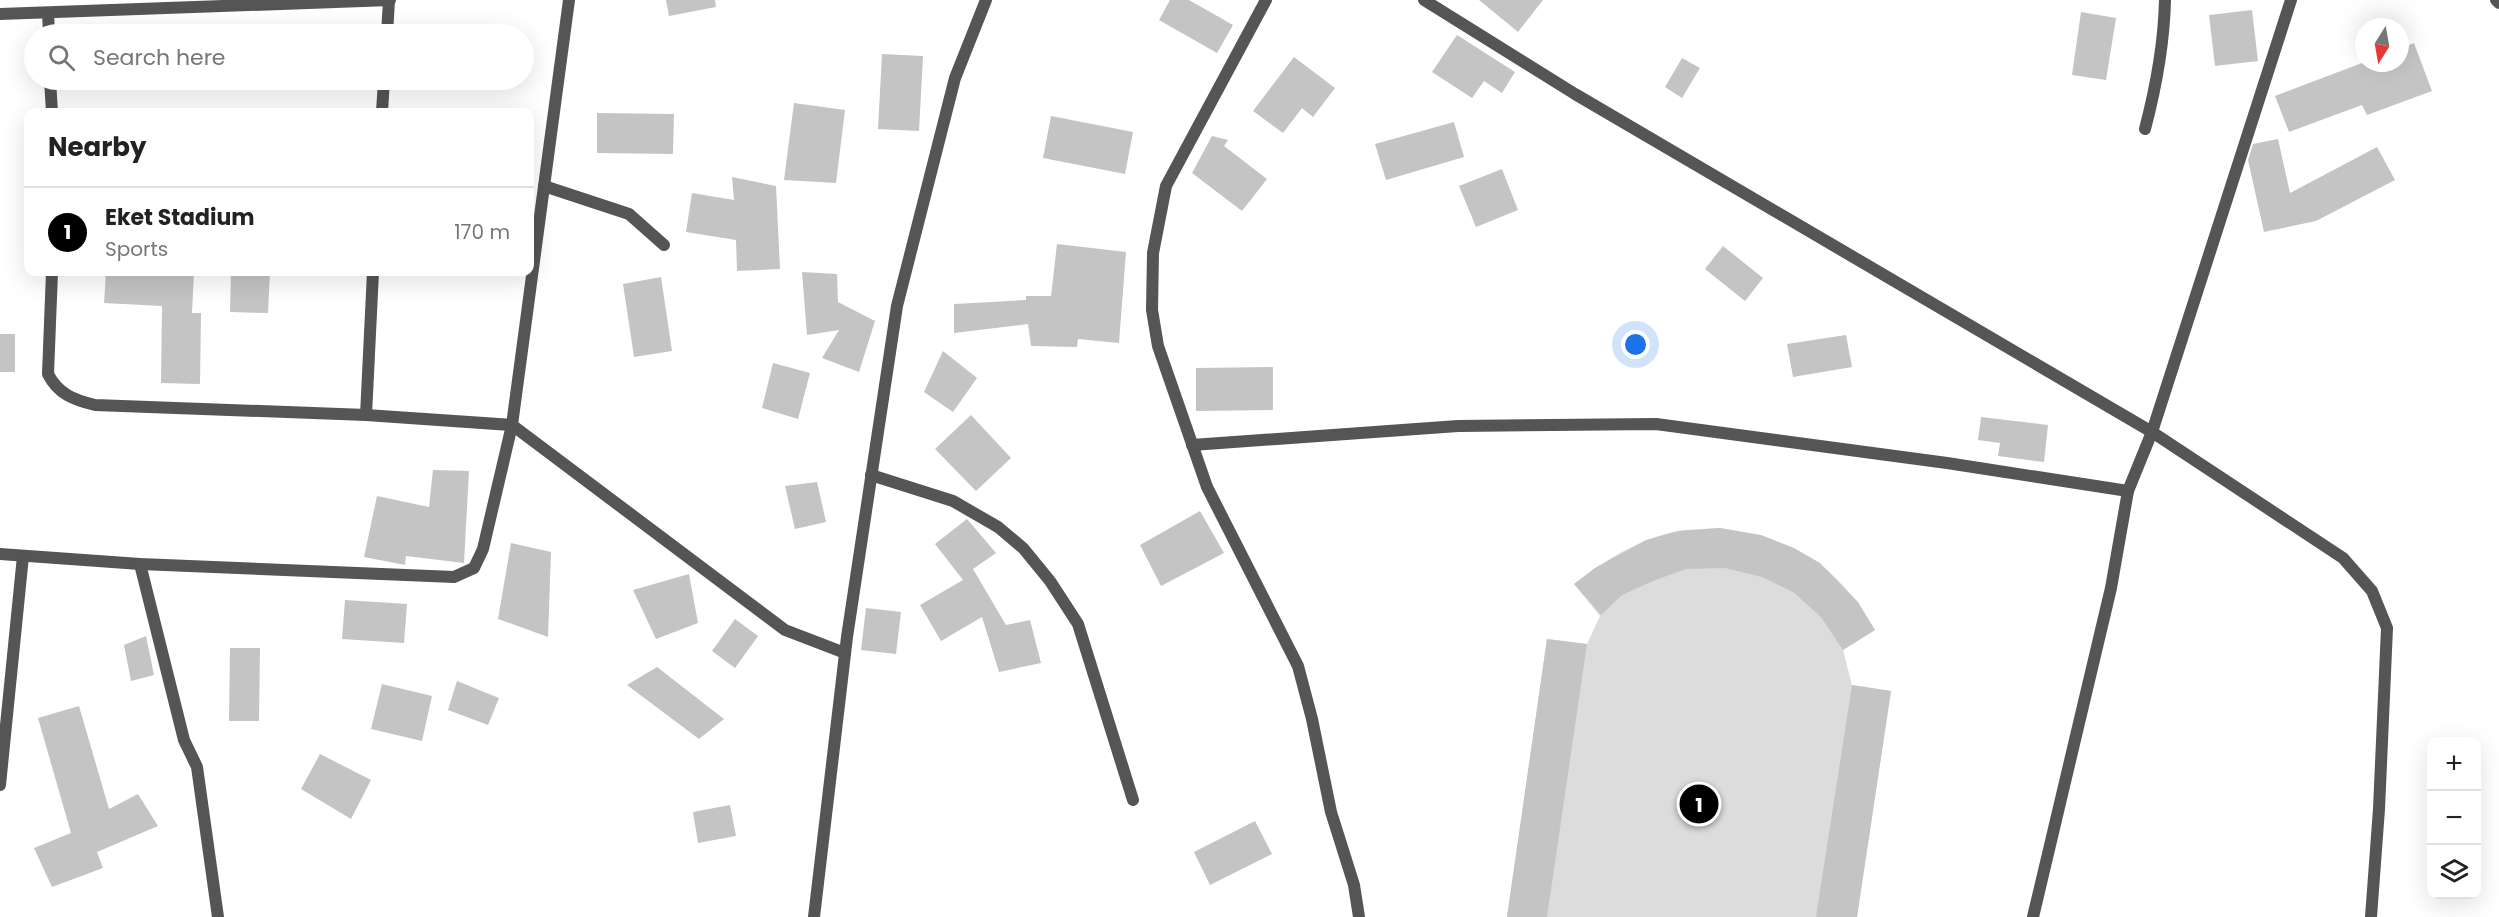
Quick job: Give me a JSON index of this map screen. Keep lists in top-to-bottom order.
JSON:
{
  "north": "bottom",
  "page": {
    "search": "Search here",
    "heading": "Nearby",
    "list": [
      {
        "mark": "1",
        "name": "Eket Stadium",
        "note": "Sports",
        "value": "170 m"
      }
    ],
    "map_buttons": ["+", "−"],
    "pins": "1"
  }
}
